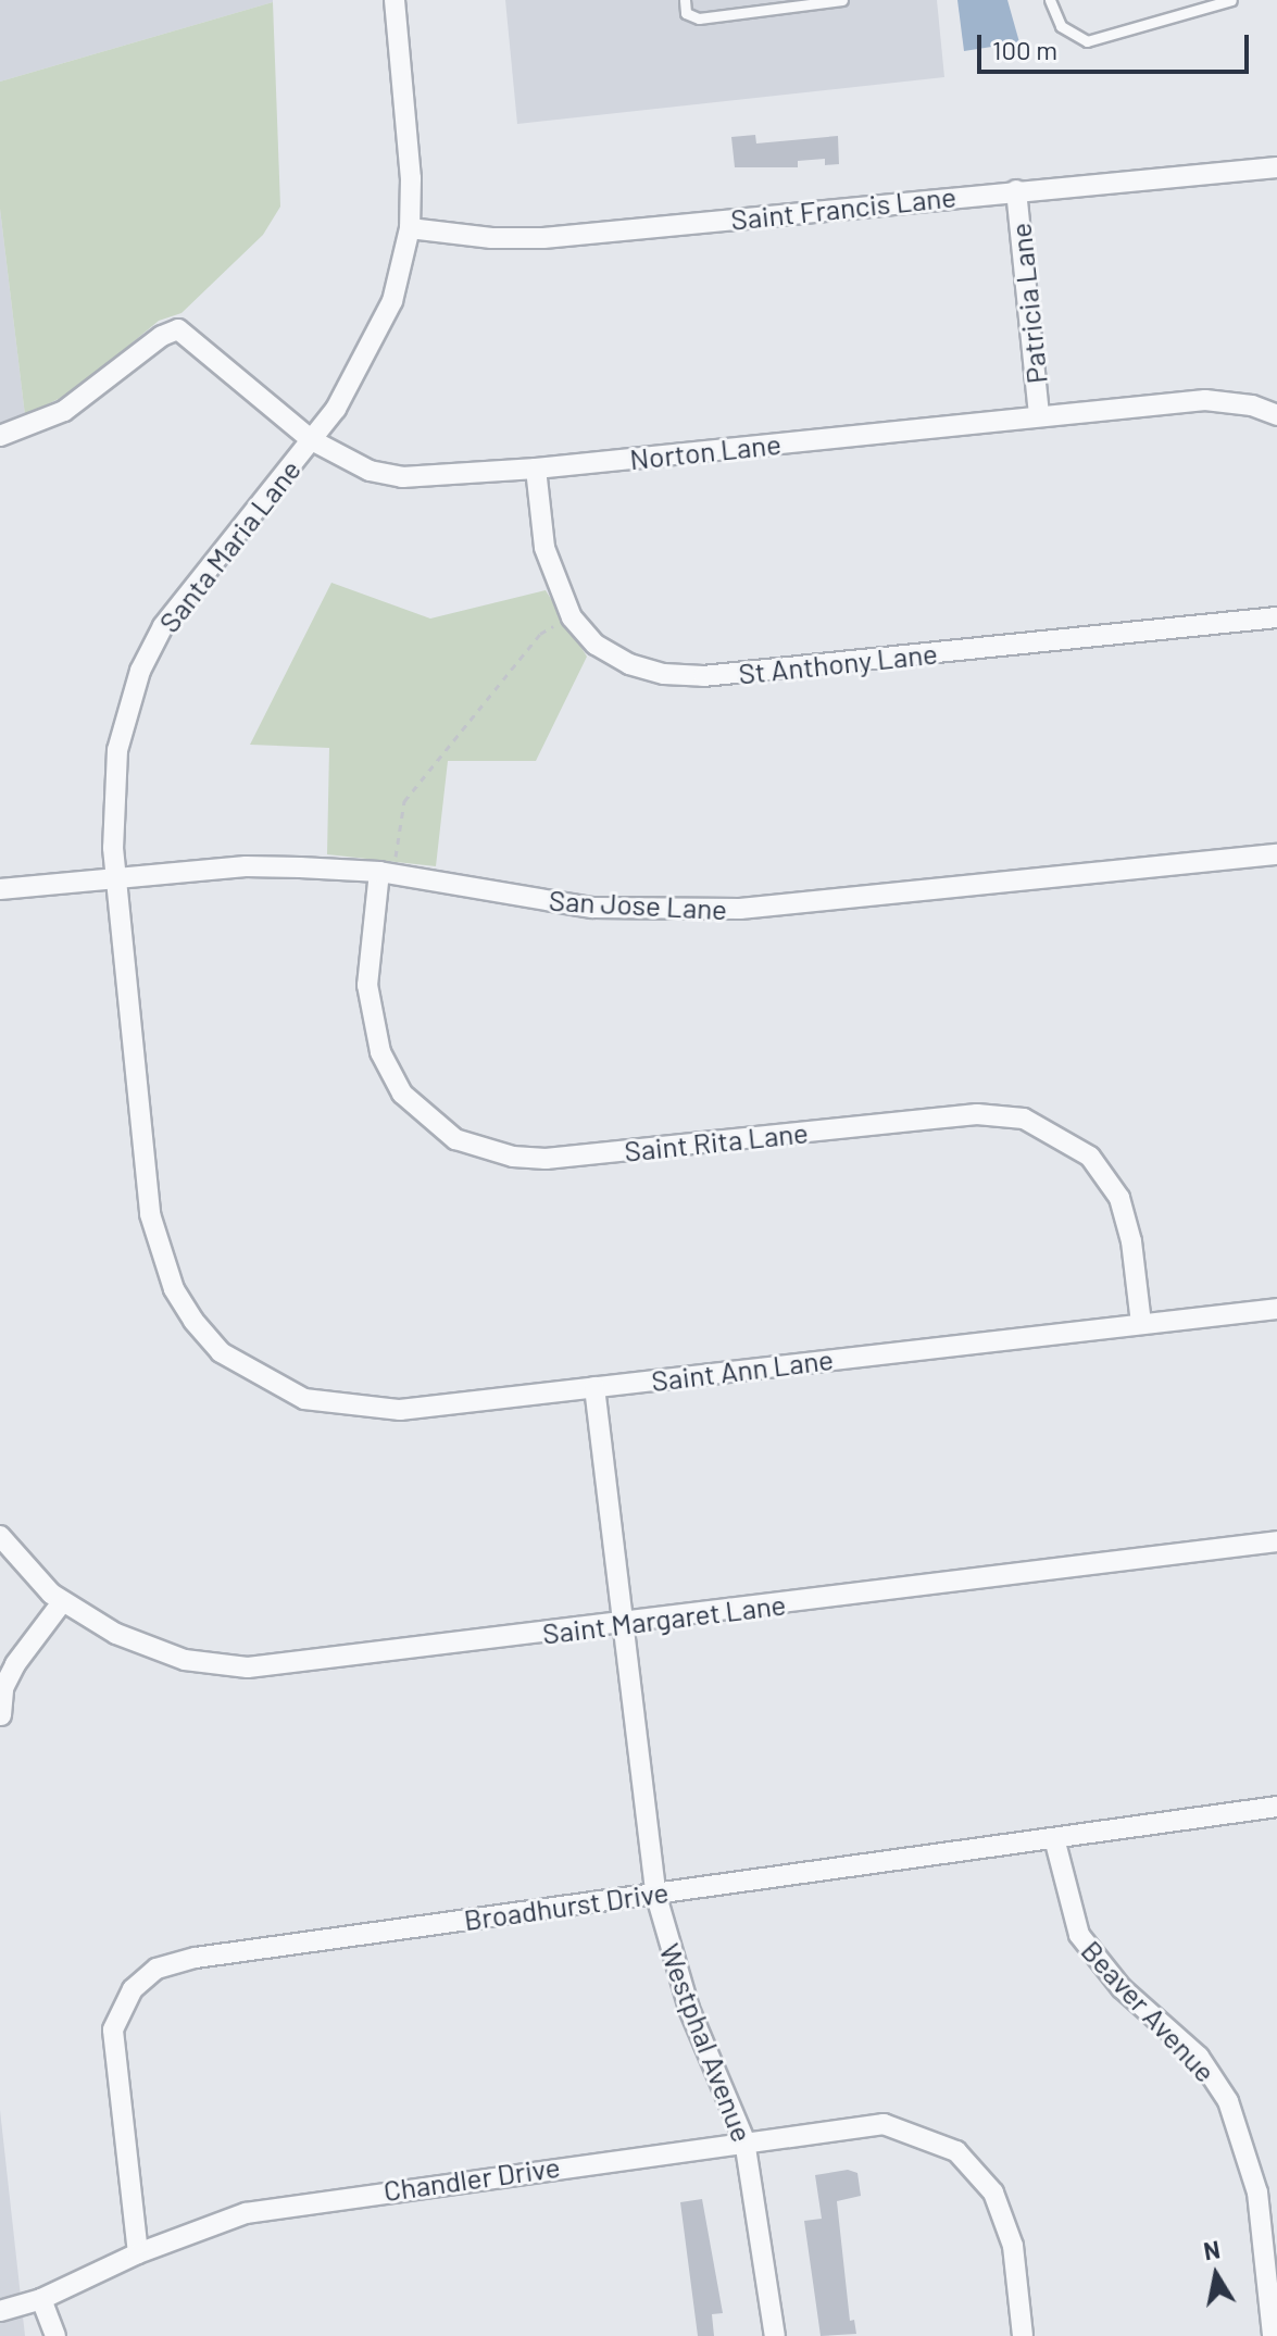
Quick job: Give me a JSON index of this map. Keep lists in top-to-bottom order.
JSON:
{
  "streets": {
    "street": [
      "Saint Francis Lane",
      "Patricia Lane",
      "Norton Lane",
      "Santa Maria Lane",
      "St Anthony Lane",
      "San Jose Lane",
      "Saint Rita Lane",
      "Saint Ann Lane",
      "Saint Margaret Lane",
      "Broadhurst Drive",
      "Beaver Avenue",
      "Westphal Avenue",
      "Chandler Drive"
    ]
  },
  "crossings": [
    ["Saint Francis Lane", "Patricia Lane"],
    ["Saint Francis Lane", "Santa Maria Lane"],
    ["Patricia Lane", "Norton Lane"],
    ["Norton Lane", "Santa Maria Lane"],
    ["Norton Lane", "St Anthony Lane"],
    ["Santa Maria Lane", "San Jose Lane"],
    ["Santa Maria Lane", "Saint Ann Lane"],
    ["San Jose Lane", "Saint Rita Lane"],
    ["Saint Rita Lane", "Saint Ann Lane"],
    ["Saint Ann Lane", "Westphal Avenue"],
    ["Saint Margaret Lane", "Westphal Avenue"],
    ["Broadhurst Drive", "Beaver Avenue"],
    ["Broadhurst Drive", "Westphal Avenue"],
    ["Broadhurst Drive", "Chandler Drive"],
    ["Westphal Avenue", "Chandler Drive"]
  ],
  "scale_bar": "100 m",
  "north": "top"
}
